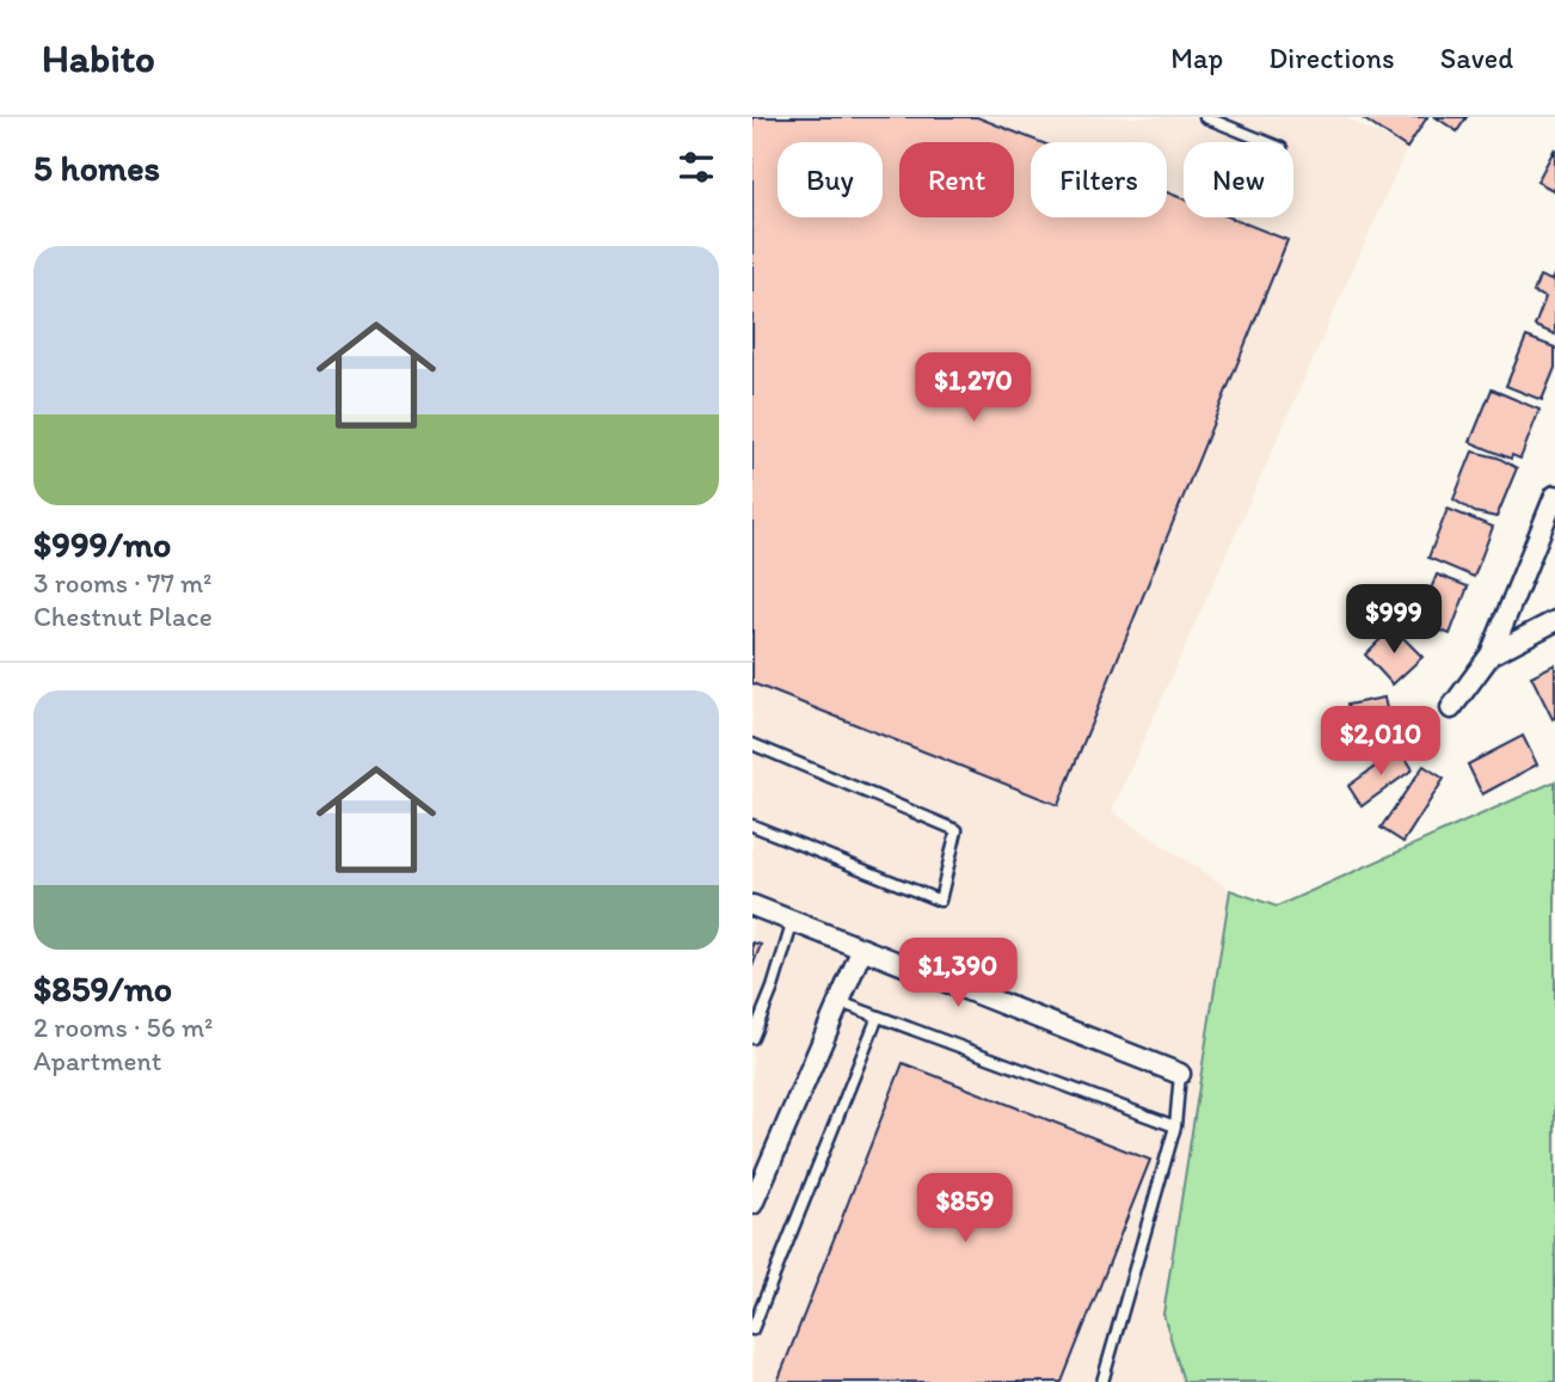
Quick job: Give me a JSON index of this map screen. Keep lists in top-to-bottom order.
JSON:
{
  "page": {
    "header": "Habito",
    "nav": ["Map", "Directions", "Saved"],
    "heading": "5 homes",
    "chip": [
      "Buy",
      "Rent",
      "Filters",
      "New"
    ],
    "list": [
      {
        "name": "$999/mo",
        "note": "3 rooms · 77 m² · Chestnut Place"
      },
      {
        "name": "$859/mo",
        "note": "2 rooms · 56 m² · Apartment"
      }
    ],
    "price": [
      "$1,270",
      "$999",
      "$2,010",
      "$1,390",
      "$859"
    ]
  }
}
